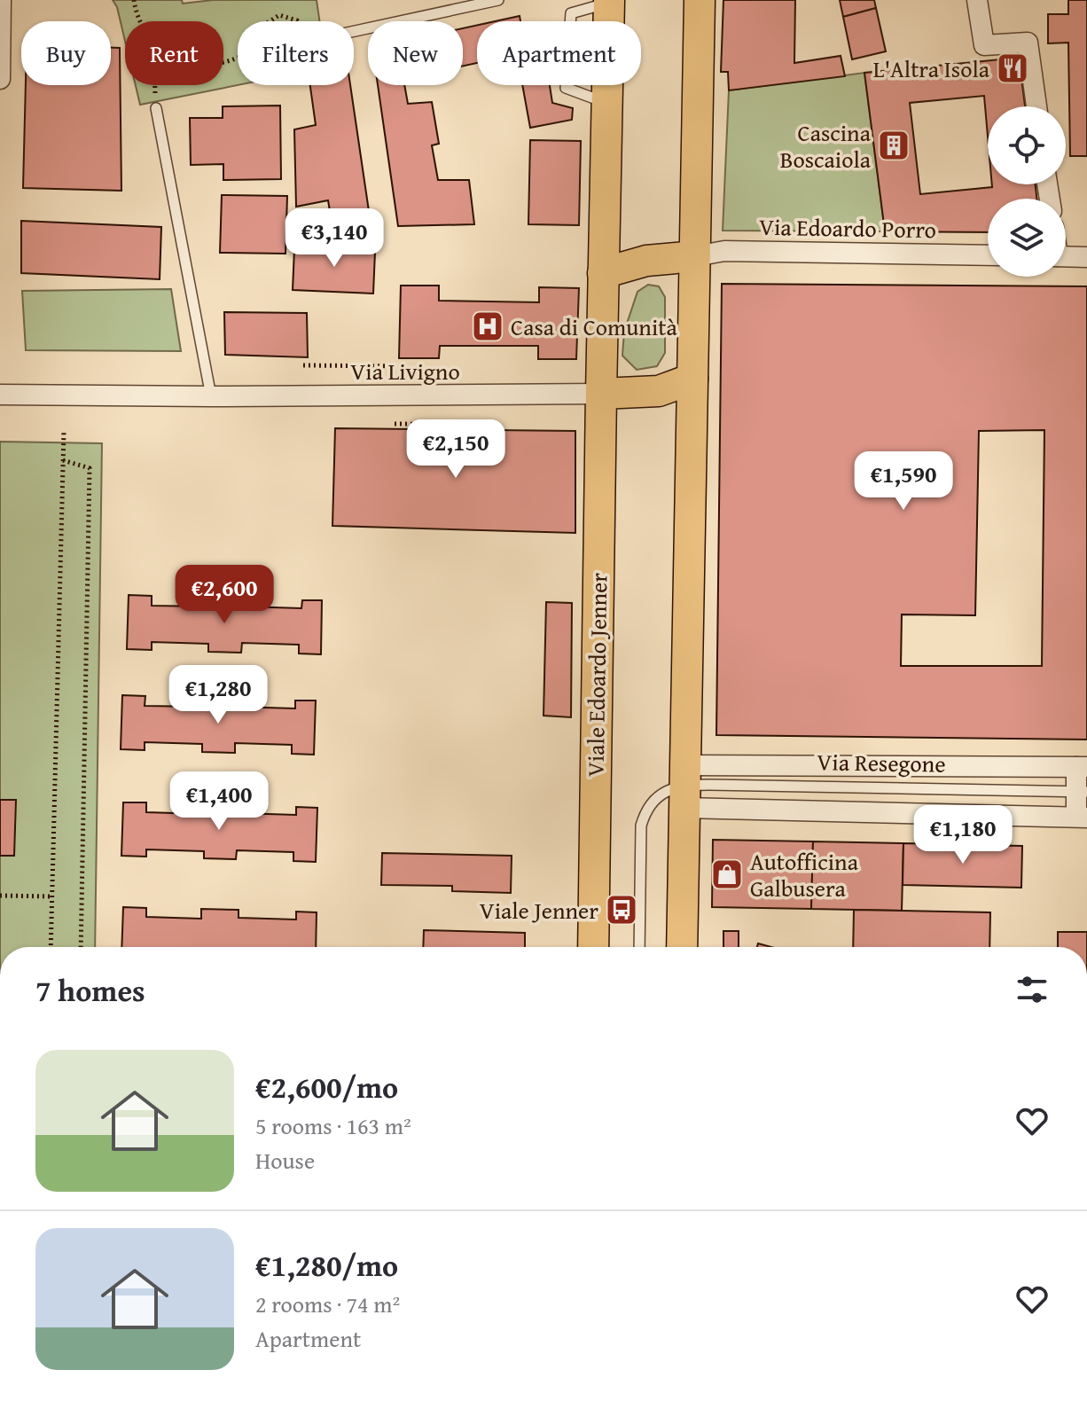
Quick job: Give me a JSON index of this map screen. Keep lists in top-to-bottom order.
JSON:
{
  "streets": {
    "main road": ["Viale Edoardo Jenner"],
    "street": ["Via Edoardo Porro", "Via Livigno", "Via Resegone"]
  },
  "crossings": [
    ["Via Livigno", "Viale Edoardo Jenner"]
  ],
  "places": {
    "restaurant": ["L'Altra Isola"],
    "building": ["Cascina Boscaiola"],
    "hospital": ["Casa di Comunità"],
    "shop": ["Autofficina Galbusera"],
    "bus stop": ["Viale Jenner"]
  },
  "page": {
    "chip": [
      "Buy",
      "Rent",
      "Filters",
      "New",
      "Apartment"
    ],
    "price": [
      "€3,140",
      "€2,150",
      "€1,590",
      "€2,600",
      "€1,280",
      "€1,400",
      "€1,180"
    ],
    "heading": "7 homes",
    "list": [
      {
        "name": "€2,600/mo",
        "note": "5 rooms · 163 m² · House"
      },
      {
        "name": "€1,280/mo",
        "note": "2 rooms · 74 m² · Apartment"
      }
    ]
  }
}
